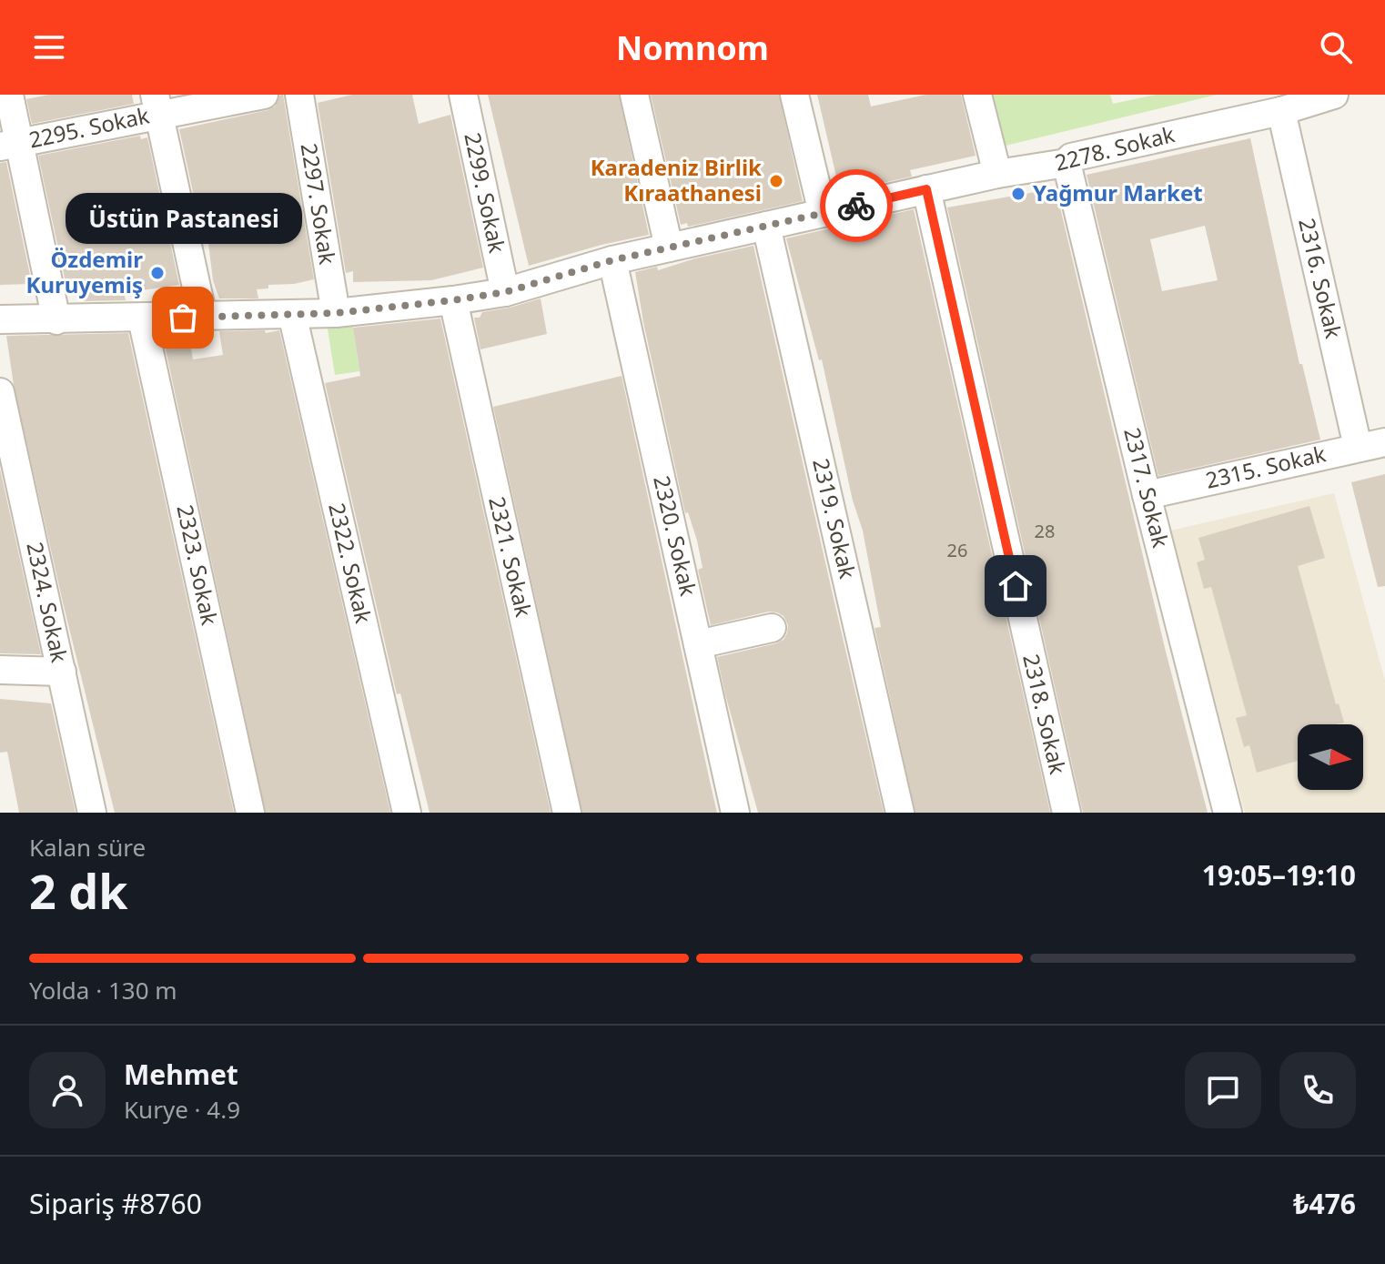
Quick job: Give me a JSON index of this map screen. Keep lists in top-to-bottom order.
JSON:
{
  "streets": {
    "street": [
      "2295. Sokak",
      "2278. Sokak",
      "2299. Sokak",
      "2297. Sokak",
      "2316. Sokak",
      "2315. Sokak",
      "2317. Sokak",
      "2319. Sokak",
      "2320. Sokak",
      "2321. Sokak",
      "2322. Sokak",
      "2323. Sokak",
      "2324. Sokak",
      "2318. Sokak"
    ]
  },
  "crossings": [
    ["2278. Sokak", "2299. Sokak"],
    ["2278. Sokak", "2297. Sokak"],
    ["2278. Sokak", "2316. Sokak"],
    ["2278. Sokak", "2317. Sokak"],
    ["2278. Sokak", "2319. Sokak"],
    ["2278. Sokak", "2320. Sokak"],
    ["2278. Sokak", "2321. Sokak"],
    ["2278. Sokak", "2322. Sokak"],
    ["2278. Sokak", "2323. Sokak"],
    ["2278. Sokak", "2318. Sokak"],
    ["2316. Sokak", "2315. Sokak"],
    ["2315. Sokak", "2317. Sokak"]
  ],
  "places": [
    "Karadeniz Birlik Kıraathanesi",
    "Yağmur Market",
    "Özdemir Kuruyemiş",
    "Üstün Pastanesi"
  ],
  "house_numbers": ["28", "26"],
  "north": "right",
  "page": {
    "header": "Nomnom",
    "bubble": "Üstün Pastanesi",
    "heading": ["2 dk", "Kalan süre", "19:05–19:10"],
    "panel": [
      "Mehmet",
      "Kurye · 4.9",
      "Sipariş #8760",
      "₺476"
    ],
    "bar": "Yolda · 130 m"
  }
}
